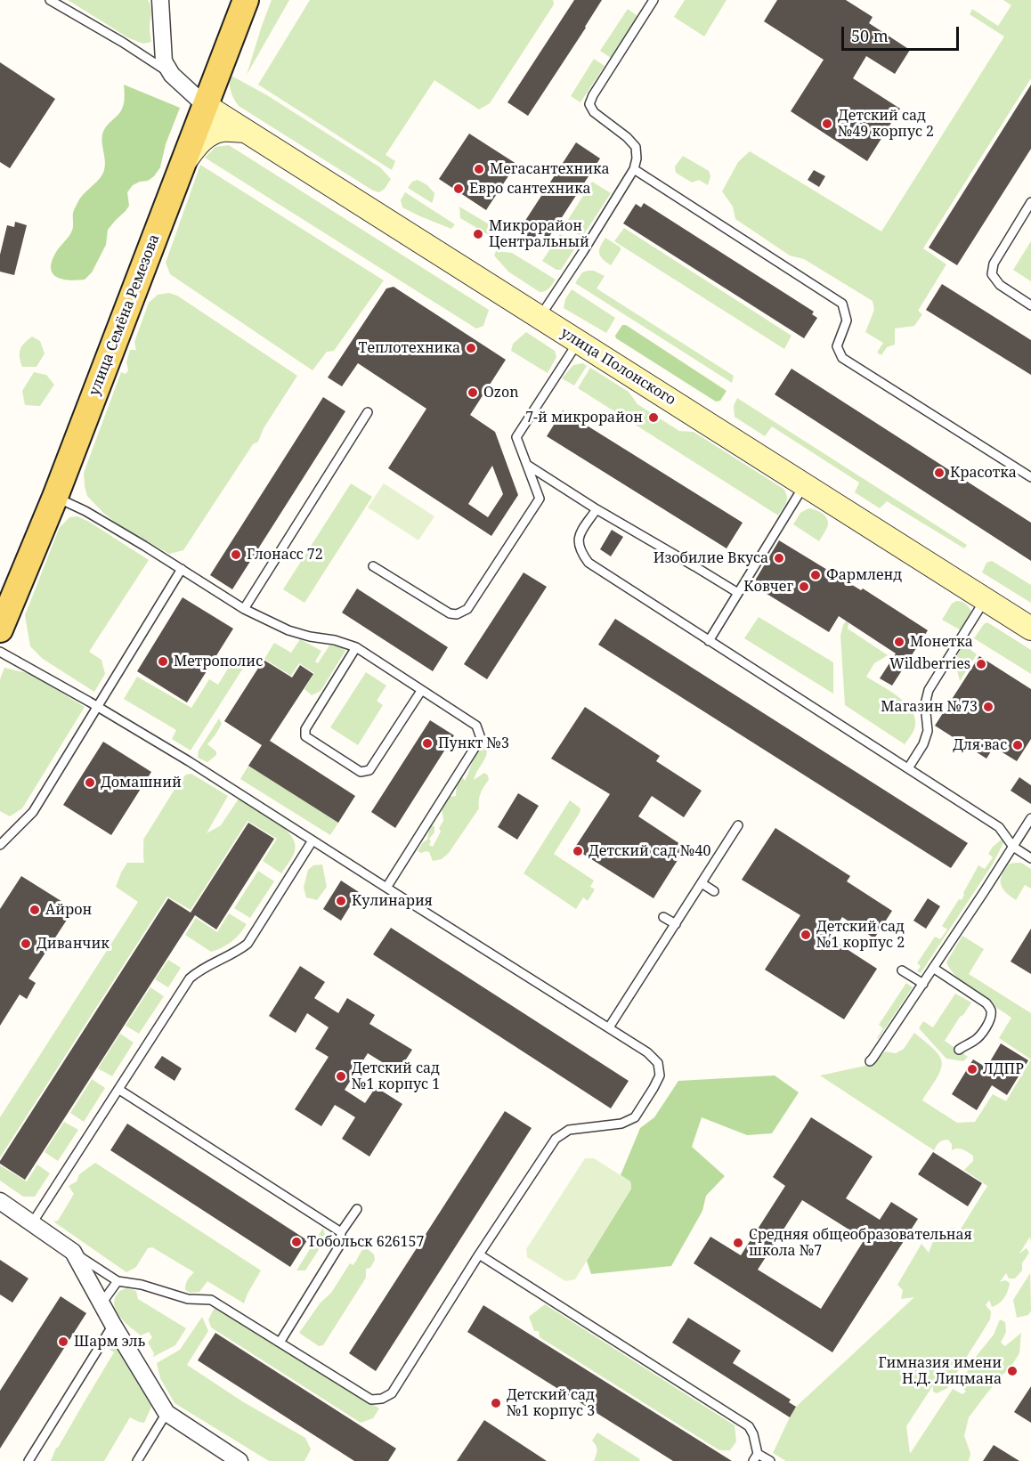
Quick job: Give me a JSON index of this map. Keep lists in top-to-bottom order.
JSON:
{
  "streets": {
    "main road": ["улица Семёна Ремезова", "улица Полонского"]
  },
  "crossings": [
    ["улица Семёна Ремезова", "улица Полонского"]
  ],
  "places": [
    "Детский сад №49 корпус 2",
    "Мегасантехника",
    "Евро сантехника",
    "Микрорайон Центральный",
    "Теплотехника",
    "Ozon",
    "7-й микрорайон",
    "Красотка",
    "Глонасс 72",
    "Изобилие Вкуса",
    "Фармленд",
    "Ковчег",
    "Монетка",
    "Метрополис",
    "Wildberries",
    "Магазин №73",
    "Пункт №3",
    "Для вас",
    "Домашний",
    "Детский сад №40",
    "Кулинария",
    "Айрон",
    "Детский сад №1 корпус 2",
    "Диванчик",
    "ЛДПР",
    "Детский сад №1 корпус 1",
    "Тобольск 626157",
    "Средняя общеобразовательная школа №7",
    "Шарм эль",
    "Гимназия имени Н.Д. Лицмана",
    "Детский сад №1 корпус 3"
  ],
  "scale_bar": "50 m"
}
